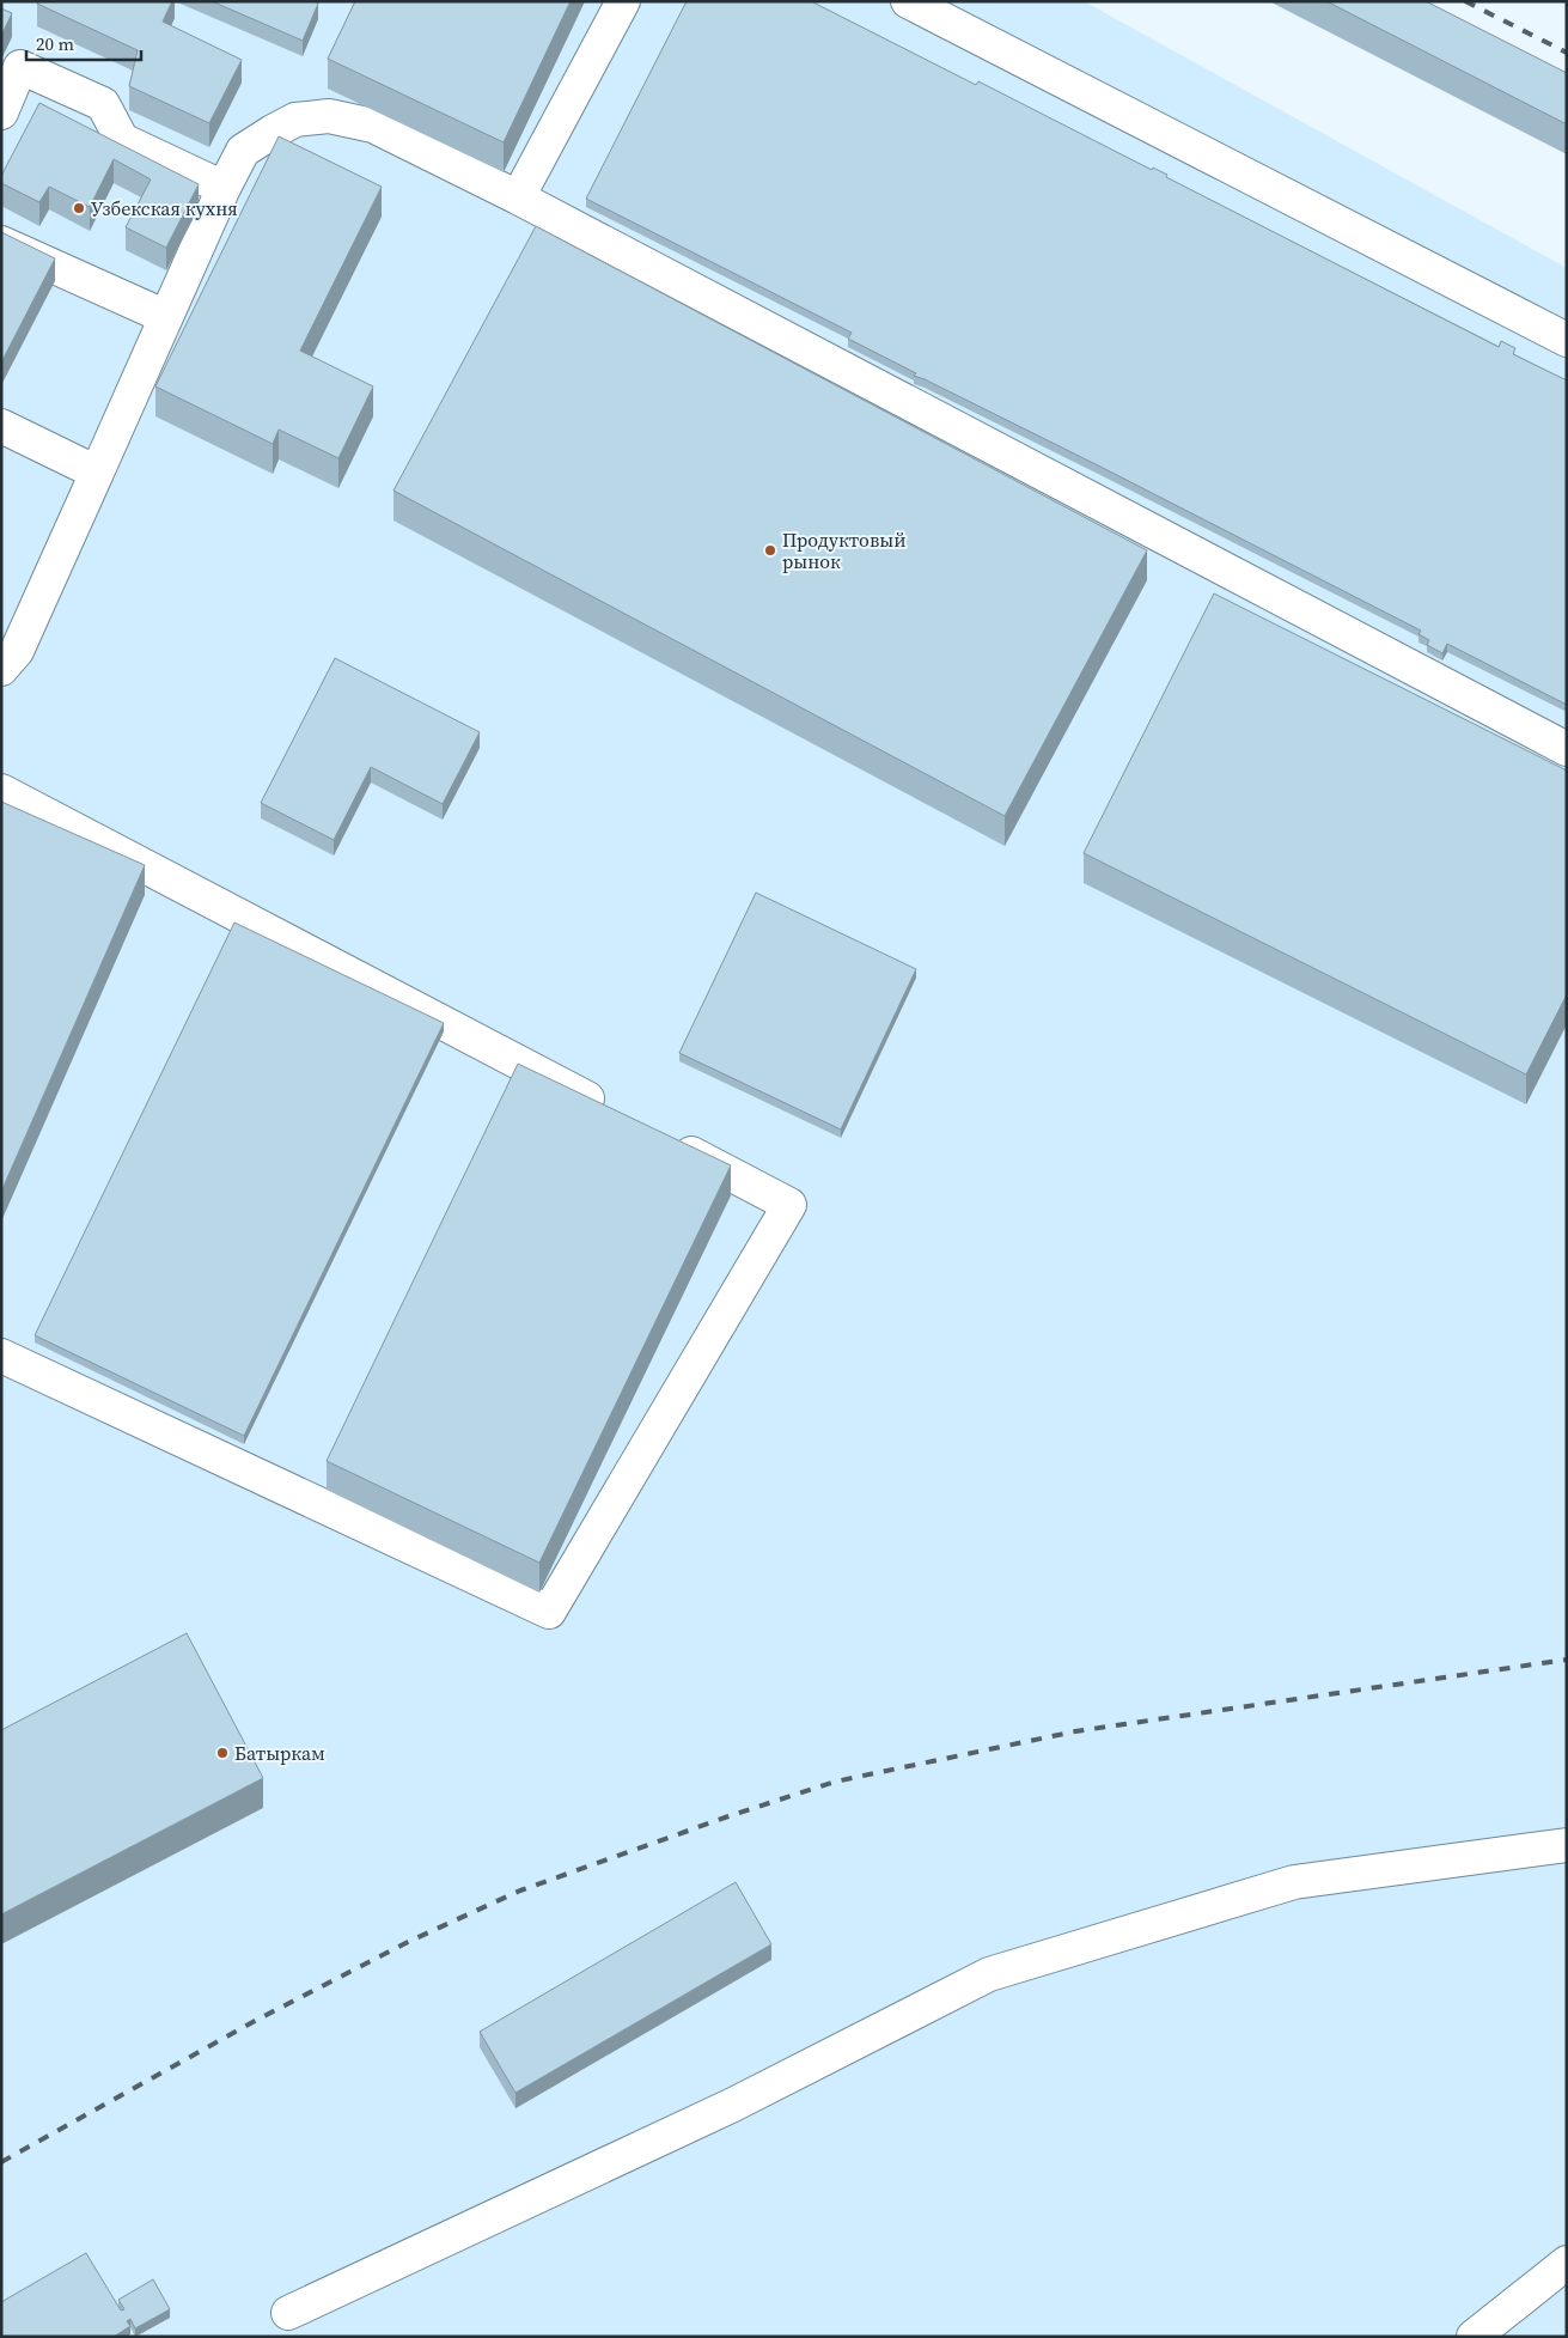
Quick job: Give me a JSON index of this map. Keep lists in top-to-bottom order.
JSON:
{
  "places": ["Узбекская кухня", "Продуктовый рынок", "Батыркам"],
  "scale_bar": "20 m"
}
